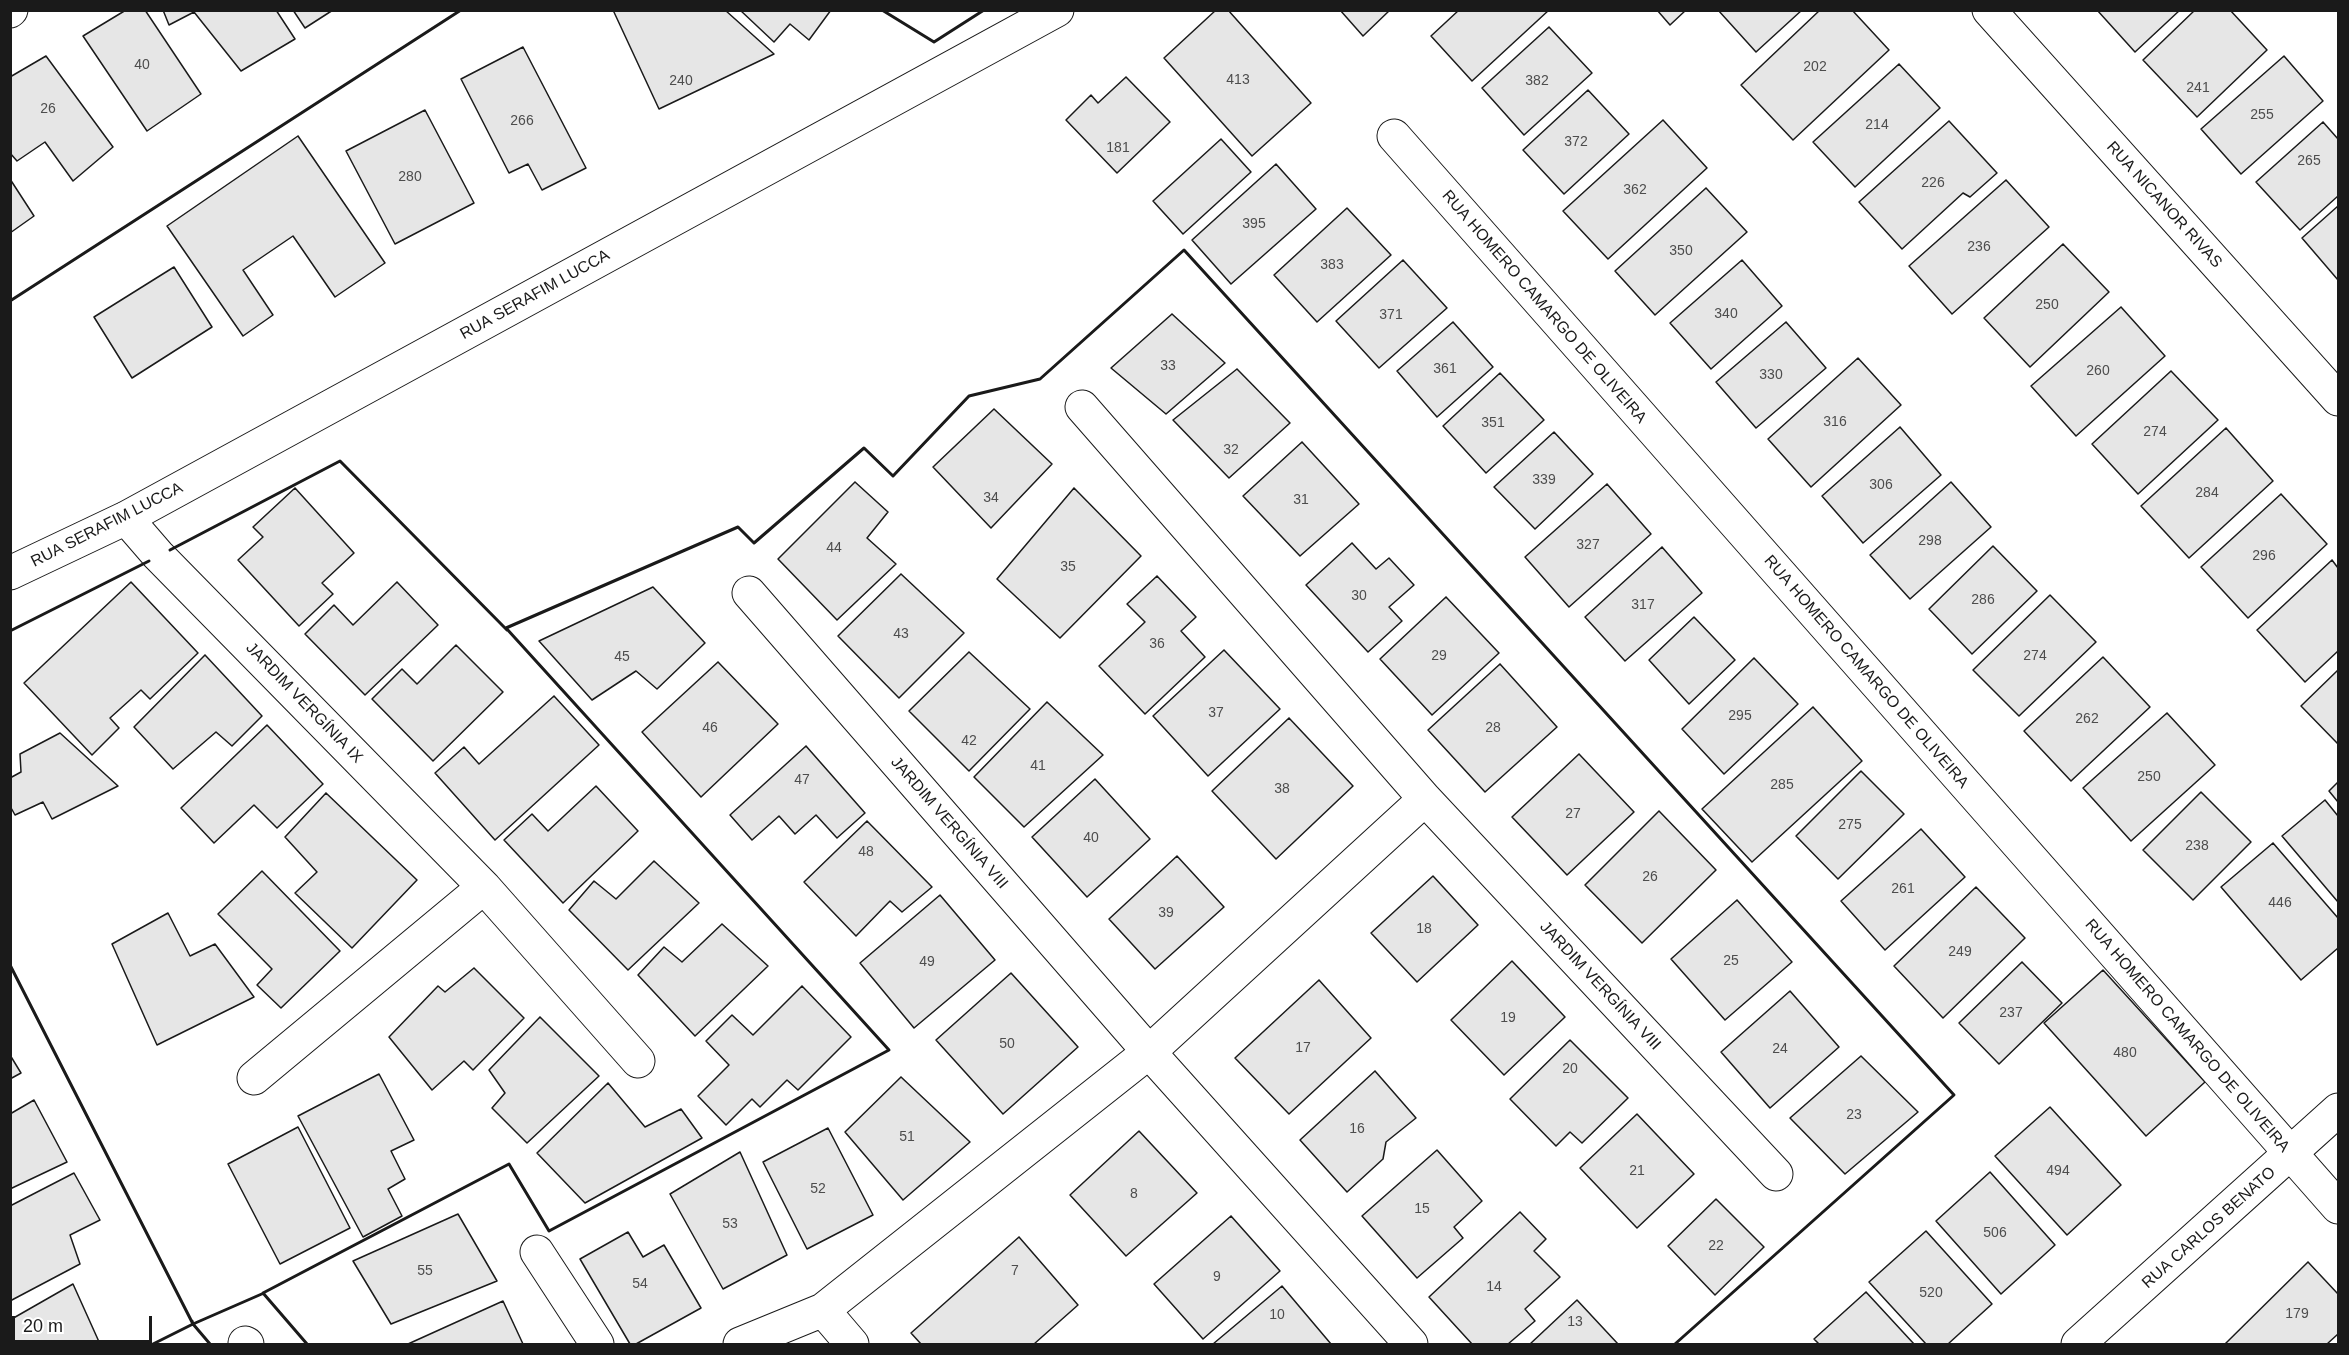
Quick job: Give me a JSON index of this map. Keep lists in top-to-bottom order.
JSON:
{
  "streets": {
    "street": [
      "RUA NICANOR RIVAS",
      "RUA SERAFIM LUCCA",
      "RUA HOMERO CAMARGO DE OLIVEIRA",
      "JARDIM VERGÍNIA IX",
      "JARDIM VERGÍNIA VIII",
      "RUA CARLOS BENATO"
    ]
  },
  "crossings": [
    ["RUA SERAFIM LUCCA", "JARDIM VERGÍNIA IX"],
    ["RUA HOMERO CAMARGO DE OLIVEIRA", "RUA CARLOS BENATO"]
  ],
  "house_numbers": [
    "40",
    "202",
    "413",
    "240",
    "382",
    "241",
    "26",
    "255",
    "266",
    "214",
    "372",
    "181",
    "265",
    "280",
    "226",
    "362",
    "395",
    "236",
    "350",
    "383",
    "250",
    "340",
    "371",
    "33",
    "361",
    "260",
    "330",
    "316",
    "351",
    "274",
    "32",
    "339",
    "306",
    "284",
    "34",
    "31",
    "298",
    "327",
    "44",
    "296",
    "35",
    "30",
    "286",
    "317",
    "43",
    "36",
    "29",
    "274",
    "45",
    "37",
    "295",
    "262",
    "46",
    "28",
    "42",
    "41",
    "250",
    "47",
    "285",
    "38",
    "27",
    "275",
    "40",
    "238",
    "48",
    "26",
    "261",
    "446",
    "39",
    "18",
    "249",
    "25",
    "49",
    "237",
    "19",
    "50",
    "17",
    "24",
    "480",
    "20",
    "23",
    "16",
    "51",
    "21",
    "494",
    "52",
    "8",
    "15",
    "53",
    "506",
    "22",
    "55",
    "7",
    "9",
    "54",
    "14",
    "520",
    "179",
    "10",
    "13"
  ],
  "scale_bar": "20 m"
}
